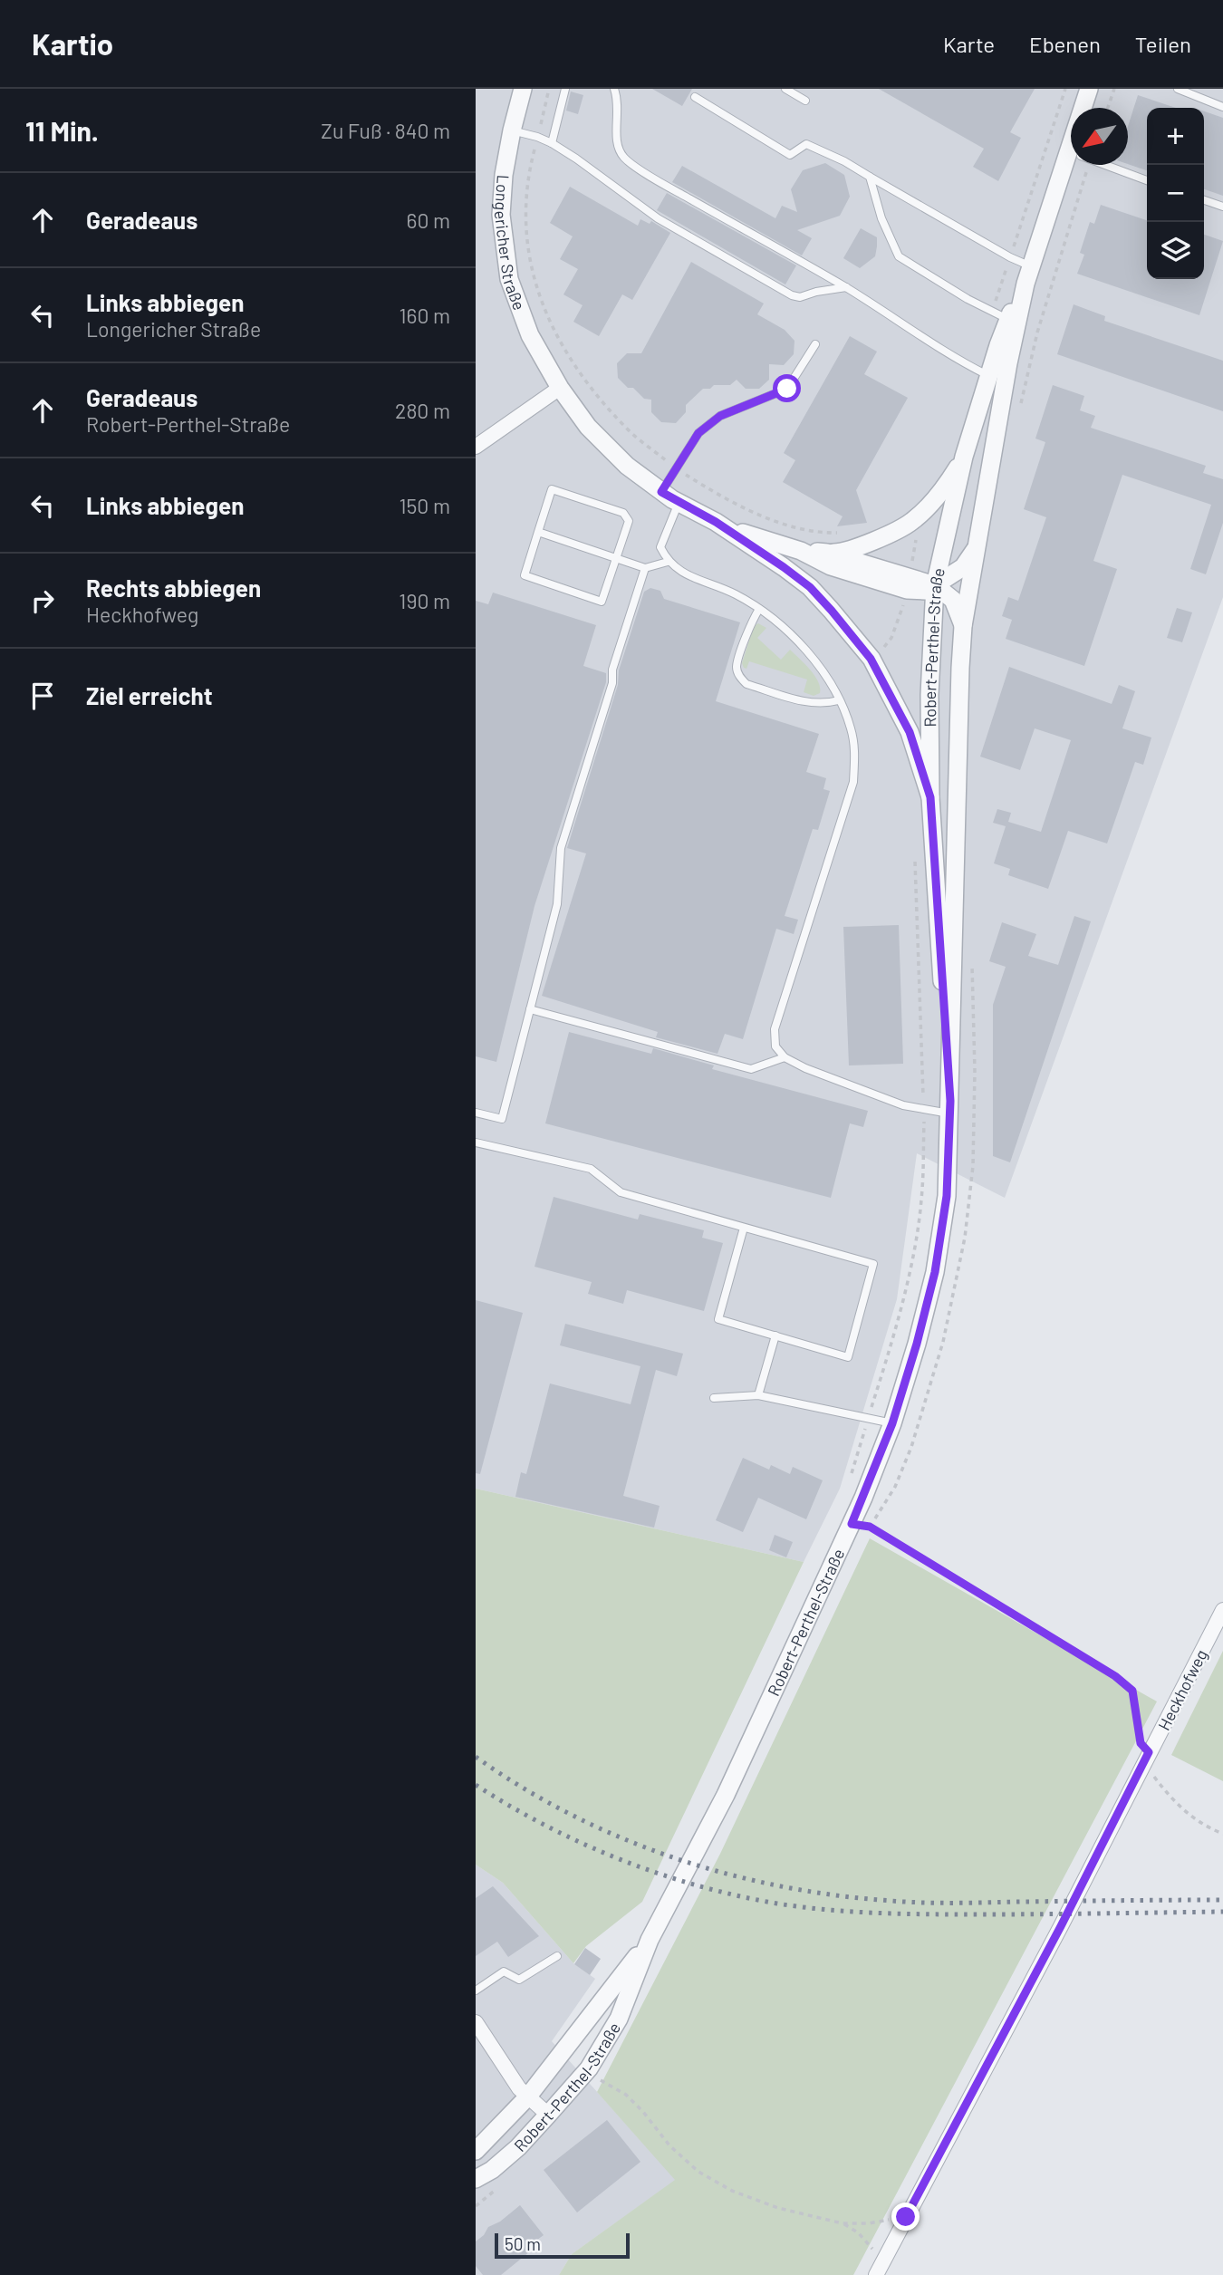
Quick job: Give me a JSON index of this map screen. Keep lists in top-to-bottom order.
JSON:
{
  "streets": {
    "street": ["Longericher Straße", "Robert-Perthel-Straße", "Heckhofweg"]
  },
  "crossings": [
    ["Longericher Straße", "Robert-Perthel-Straße"]
  ],
  "scale_bar": "50 m",
  "north": "bottom left",
  "page": {
    "header": "Kartio",
    "nav": ["Karte", "Ebenen", "Teilen"],
    "heading": ["11 Min.", "Zu Fuß · 840 m"],
    "map_buttons": ["+", "−"],
    "list": [
      ["Geradeaus", "60 m"],
      ["Links abbiegen", "Longericher Straße", "160 m"],
      ["Geradeaus", "Robert-Perthel-Straße", "280 m"],
      ["Links abbiegen", "150 m"],
      ["Rechts abbiegen", "Heckhofweg", "190 m"],
      "Ziel erreicht"
    ],
    "scale": "50 m"
  }
}
